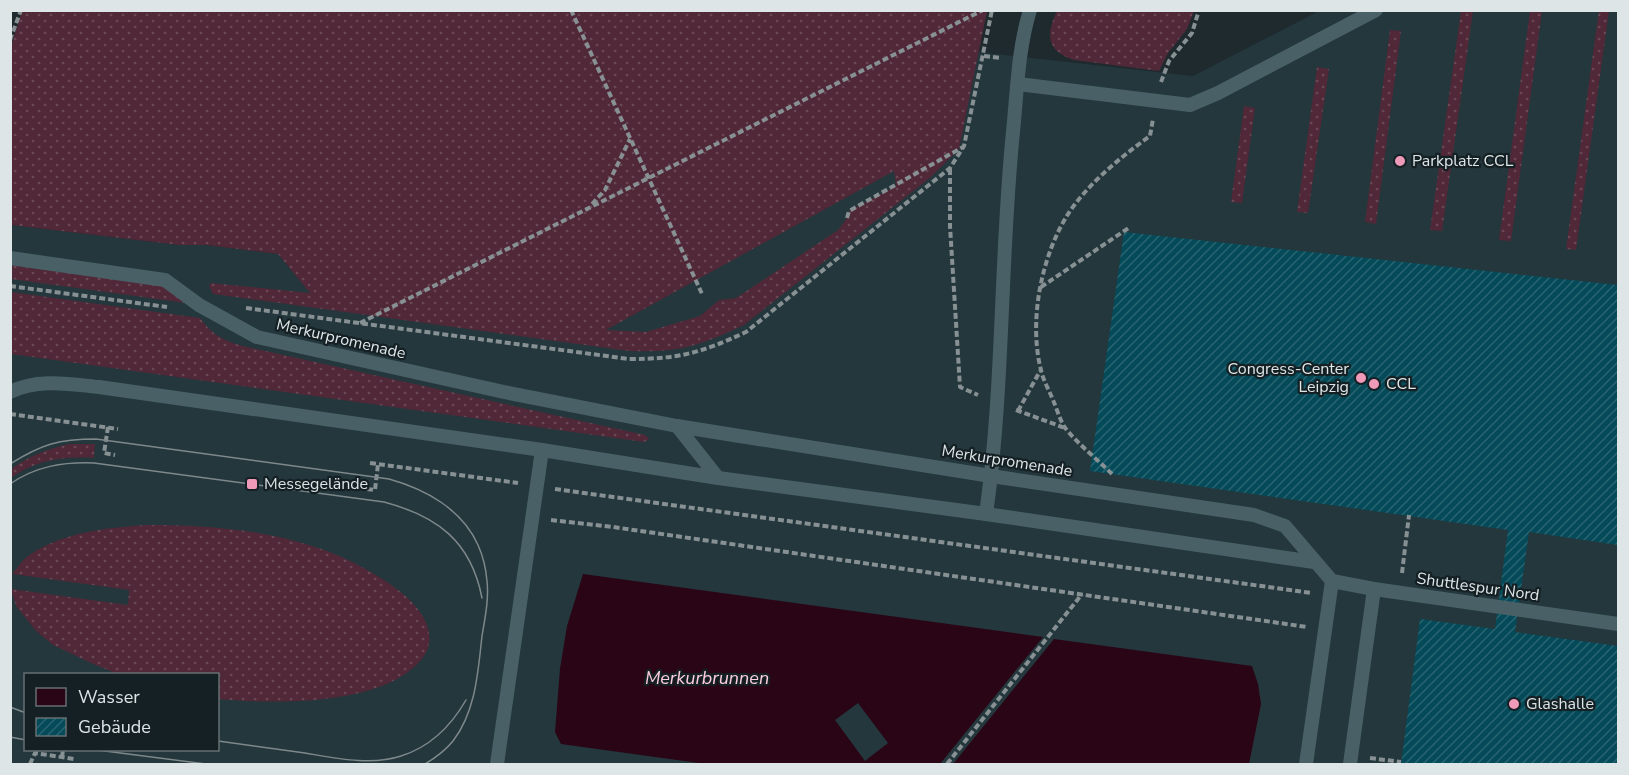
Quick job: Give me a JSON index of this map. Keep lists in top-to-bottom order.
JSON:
{
  "streets": {
    "lane": ["Merkurpromenade", "Shuttlespur Nord"]
  },
  "crossings": [
    ["Merkurpromenade", "Shuttlespur Nord"]
  ],
  "water": ["Merkurbrunnen"],
  "places": {
    "other": [
      "Parkplatz CCL",
      "Congress-Center Leipzig",
      "CCL",
      "Glashalle"
    ],
    "transit": ["Messegelände"]
  },
  "legend": ["Wasser", "Gebäude"]
}
